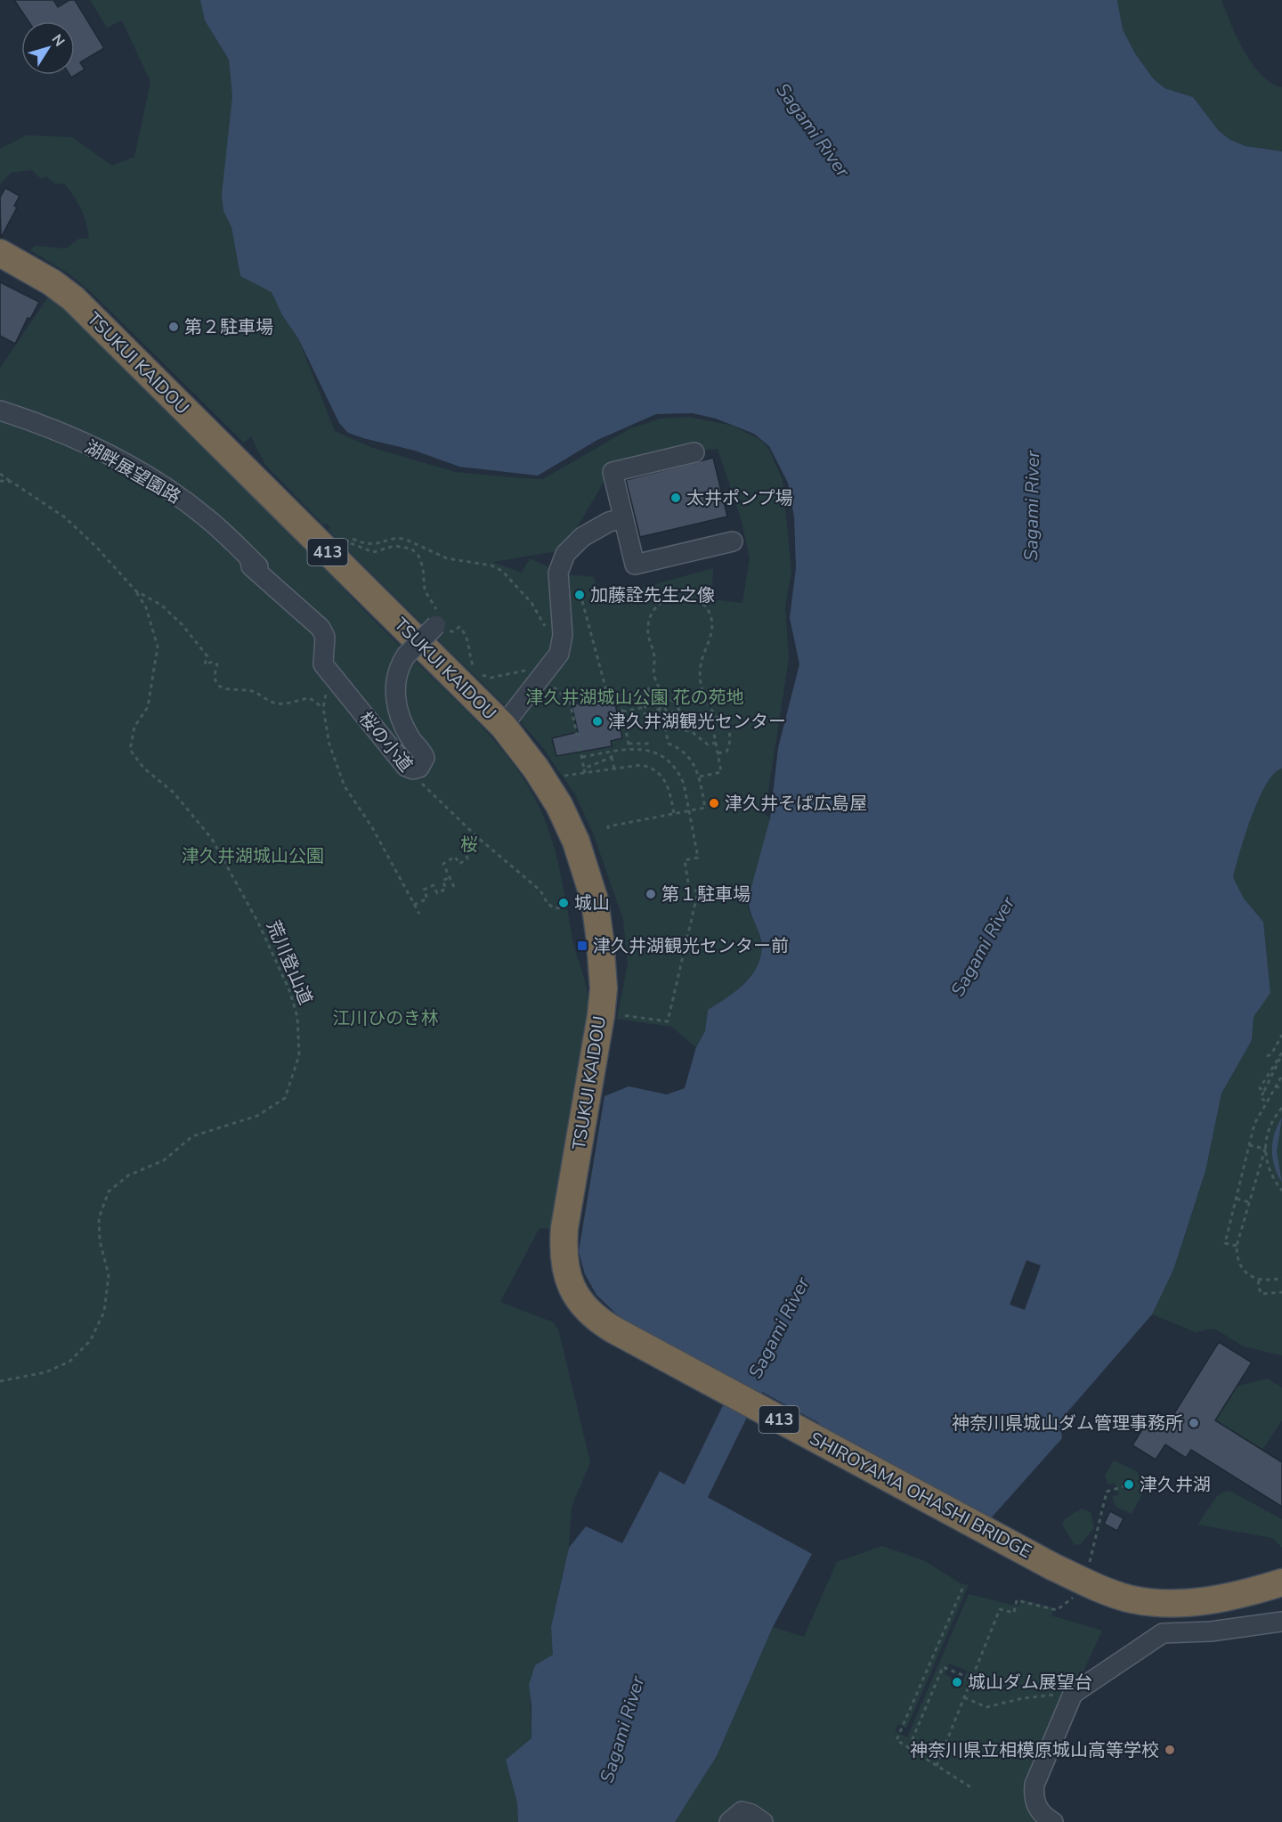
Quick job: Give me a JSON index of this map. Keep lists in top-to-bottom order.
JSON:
{
  "streets": {
    "highway": ["TSUKUI KAIDOU", "413", "SHIROYAMA OHASHI BRIDGE"],
    "street": ["湖畔展望園路", "桜の小道"],
    "path": ["荒川登山道"]
  },
  "crossings": [
    ["TSUKUI KAIDOU", "SHIROYAMA OHASHI BRIDGE"],
    ["湖畔展望園路", "桜の小道"],
    ["413", "SHIROYAMA OHASHI BRIDGE"]
  ],
  "water": ["Sagami River"],
  "parks": [
    "津久井湖城山公園 花の苑地",
    "桜",
    "津久井湖城山公園",
    "江川ひのき林"
  ],
  "places": {
    "other": [
      "第２駐車場",
      "太井ポンプ場",
      "加藤詮先生之像",
      "津久井湖観光センター",
      "津久井そば広島屋",
      "第１駐車場",
      "城山",
      "神奈川県城山ダム管理事務所",
      "津久井湖",
      "城山ダム展望台",
      "神奈川県立相模原城山高等学校"
    ],
    "transit": ["津久井湖観光センター前"]
  },
  "north": "top right"
}
